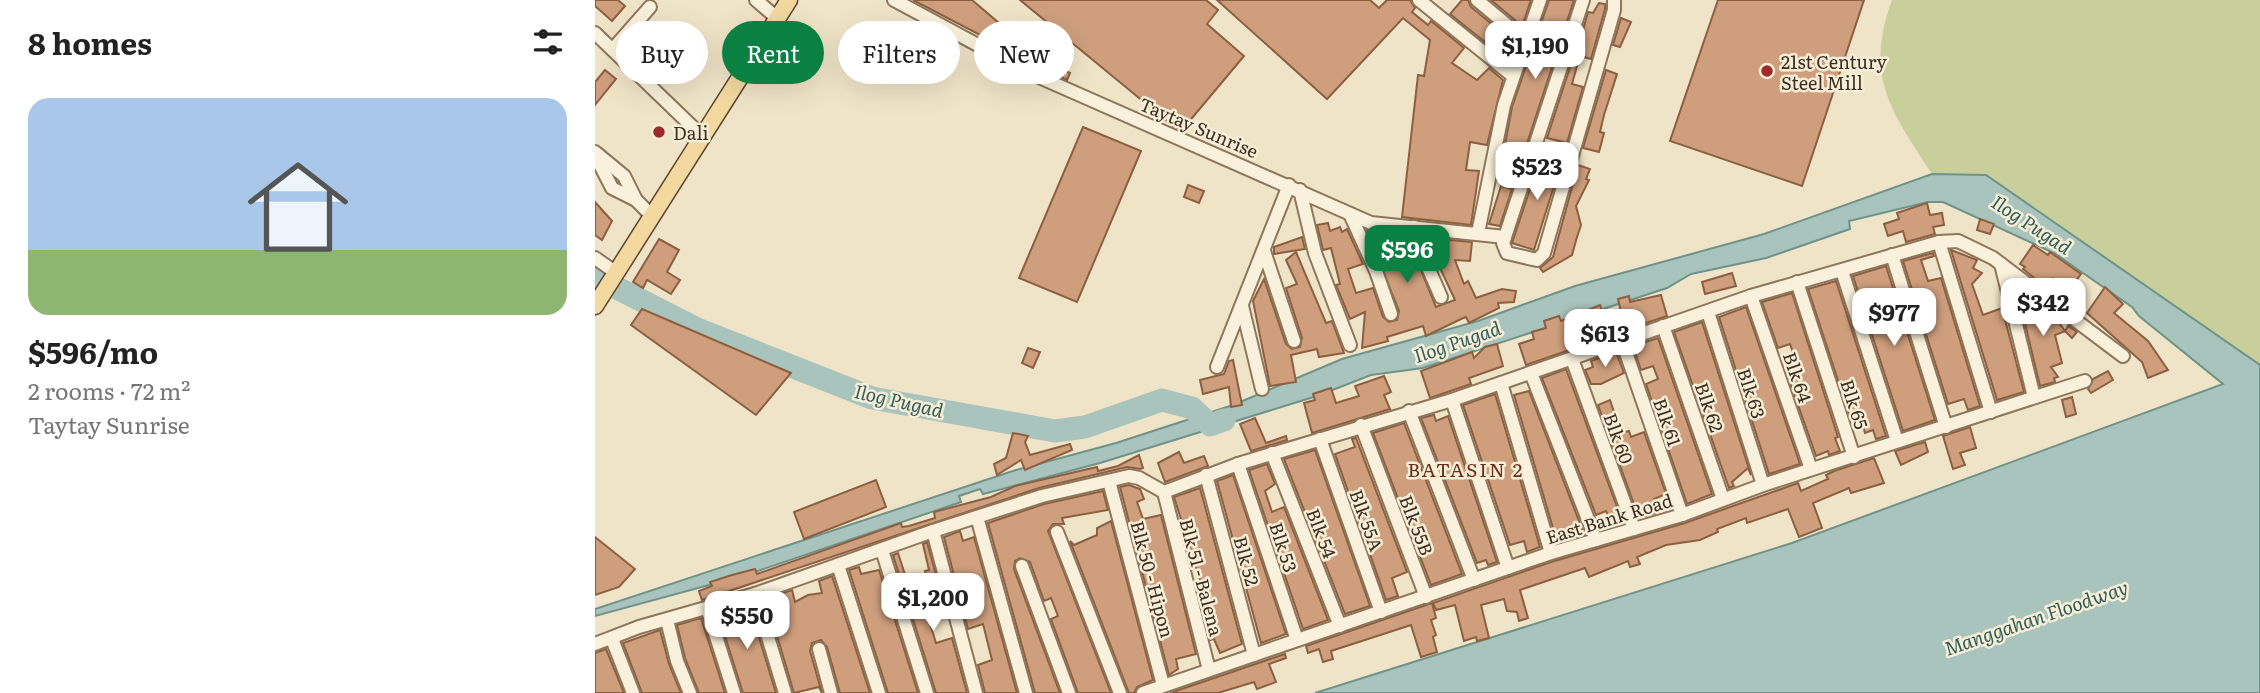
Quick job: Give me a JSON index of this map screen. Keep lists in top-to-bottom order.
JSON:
{
  "streets": {
    "street": [
      "Taytay Sunrise",
      "Blk 64",
      "Blk 63",
      "Blk 65",
      "Blk 62",
      "Blk 61",
      "Blk 60",
      "East Bank Road",
      "Blk 55A",
      "Blk 55B",
      "Blk 54",
      "Blk 53",
      "Blk 52",
      "Blk 51 - Balena",
      "Blk 50 - Hipon"
    ]
  },
  "crossings": [
    ["Blk 64", "East Bank Road"],
    ["Blk 63", "East Bank Road"],
    ["Blk 65", "East Bank Road"],
    ["Blk 62", "East Bank Road"],
    ["Blk 61", "East Bank Road"],
    ["Blk 60", "East Bank Road"],
    ["East Bank Road", "Blk 55A"],
    ["East Bank Road", "Blk 55B"],
    ["East Bank Road", "Blk 54"],
    ["East Bank Road", "Blk 53"],
    ["East Bank Road", "Blk 52"],
    ["East Bank Road", "Blk 51 - Balena"],
    ["East Bank Road", "Blk 50 - Hipon"]
  ],
  "districts": ["BATASIN 2"],
  "water": ["Ilog Pugad", "Manggahan Floodway"],
  "places": ["21st Century Steel Mill", "Dali"],
  "page": {
    "heading": "8 homes",
    "price": [
      "$1,190",
      "$523",
      "$596",
      "$342",
      "$977",
      "$613",
      "$1,200",
      "$550"
    ],
    "chip": [
      "Buy",
      "Rent",
      "Filters",
      "New"
    ],
    "list": [
      {
        "name": "$596/mo",
        "note": "2 rooms · 72 m² · Taytay Sunrise"
      }
    ]
  }
}
